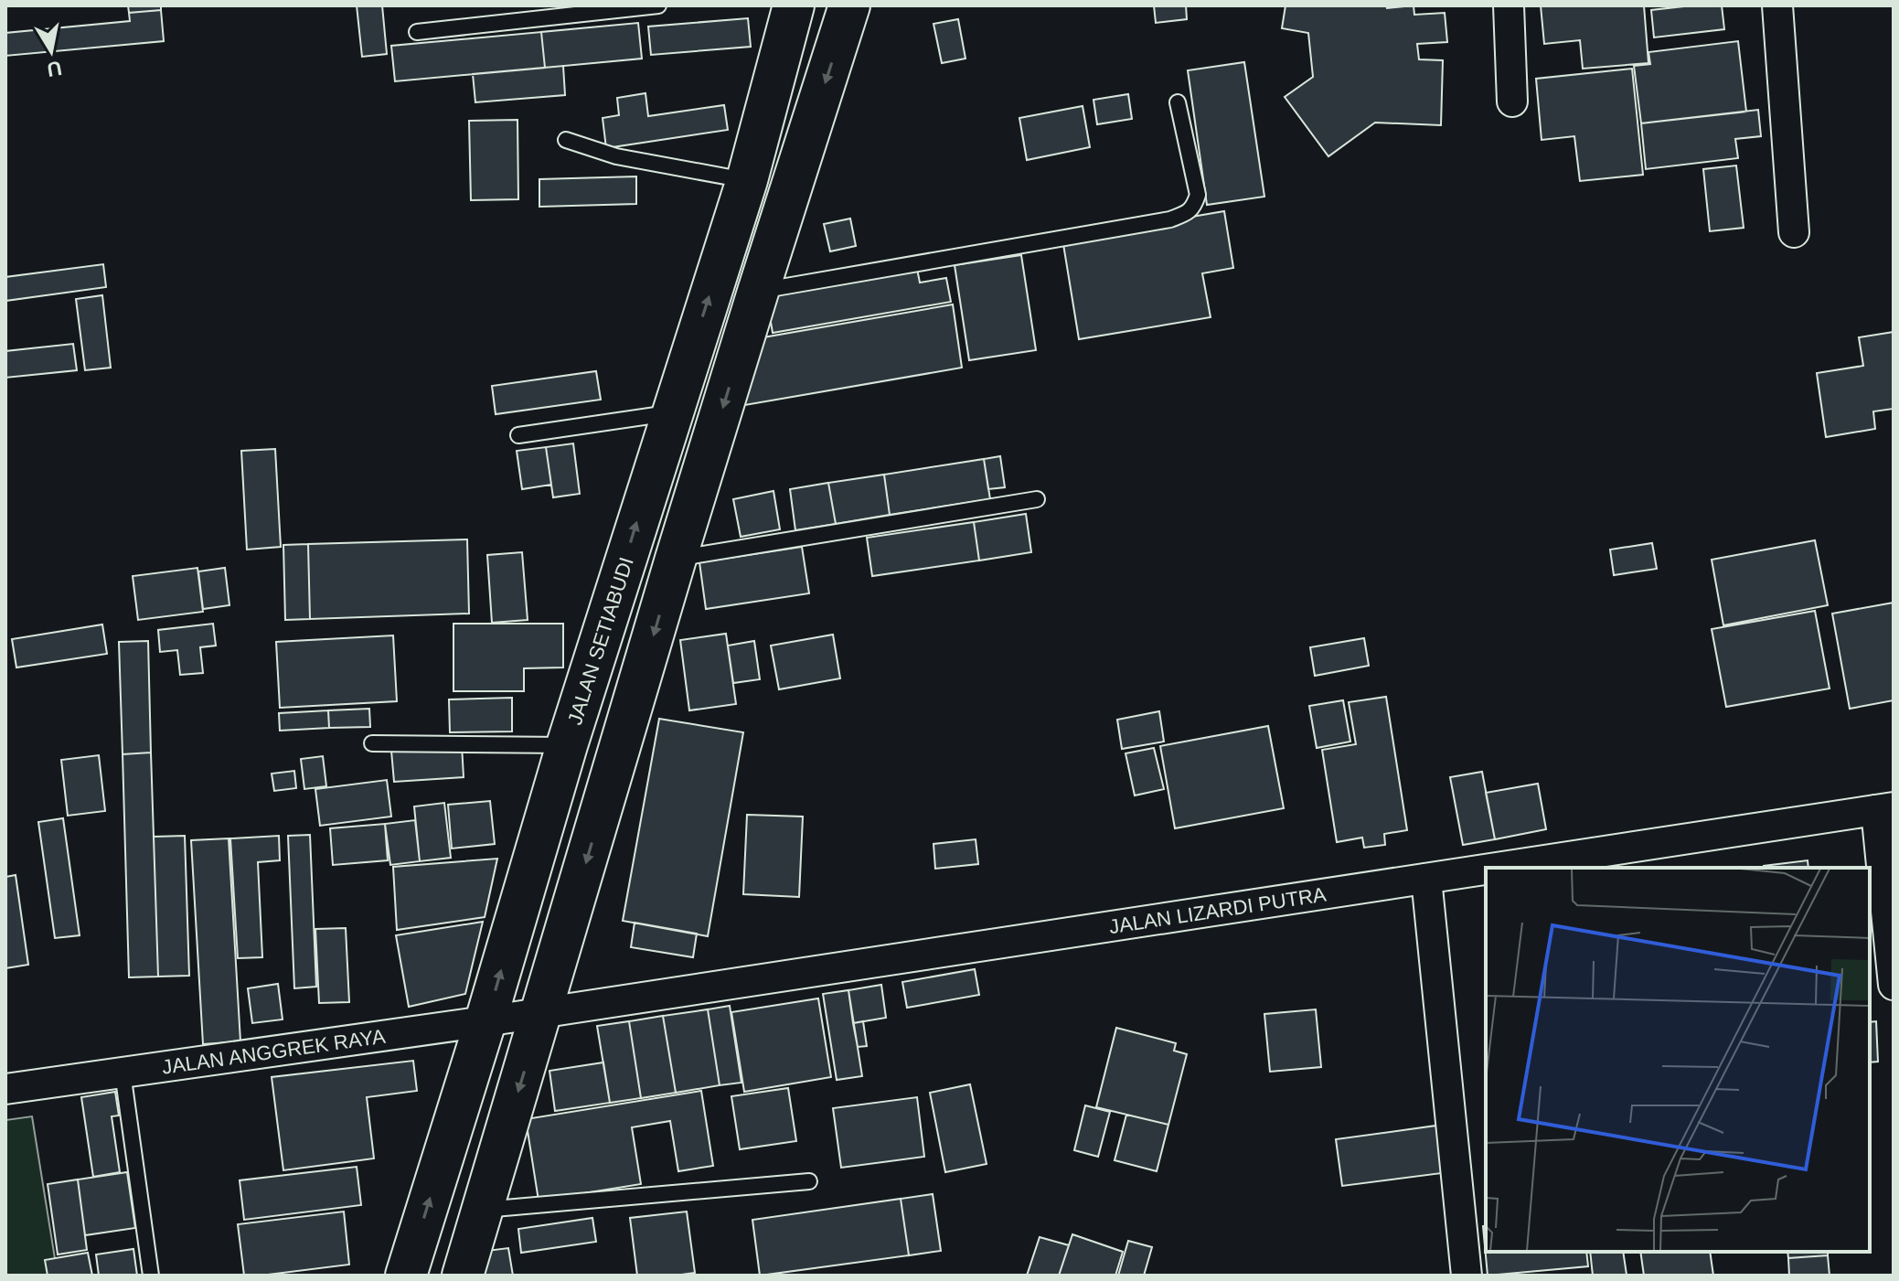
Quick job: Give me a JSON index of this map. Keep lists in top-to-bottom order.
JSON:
{
  "streets": {
    "main road": ["JALAN SETIABUDI"],
    "street": ["JALAN LIZARDI PUTRA", "JALAN ANGGREK RAYA"]
  },
  "crossings": [
    ["JALAN SETIABUDI", "JALAN ANGGREK RAYA"],
    ["JALAN LIZARDI PUTRA", "JALAN ANGGREK RAYA"]
  ],
  "north": "bottom"
}
